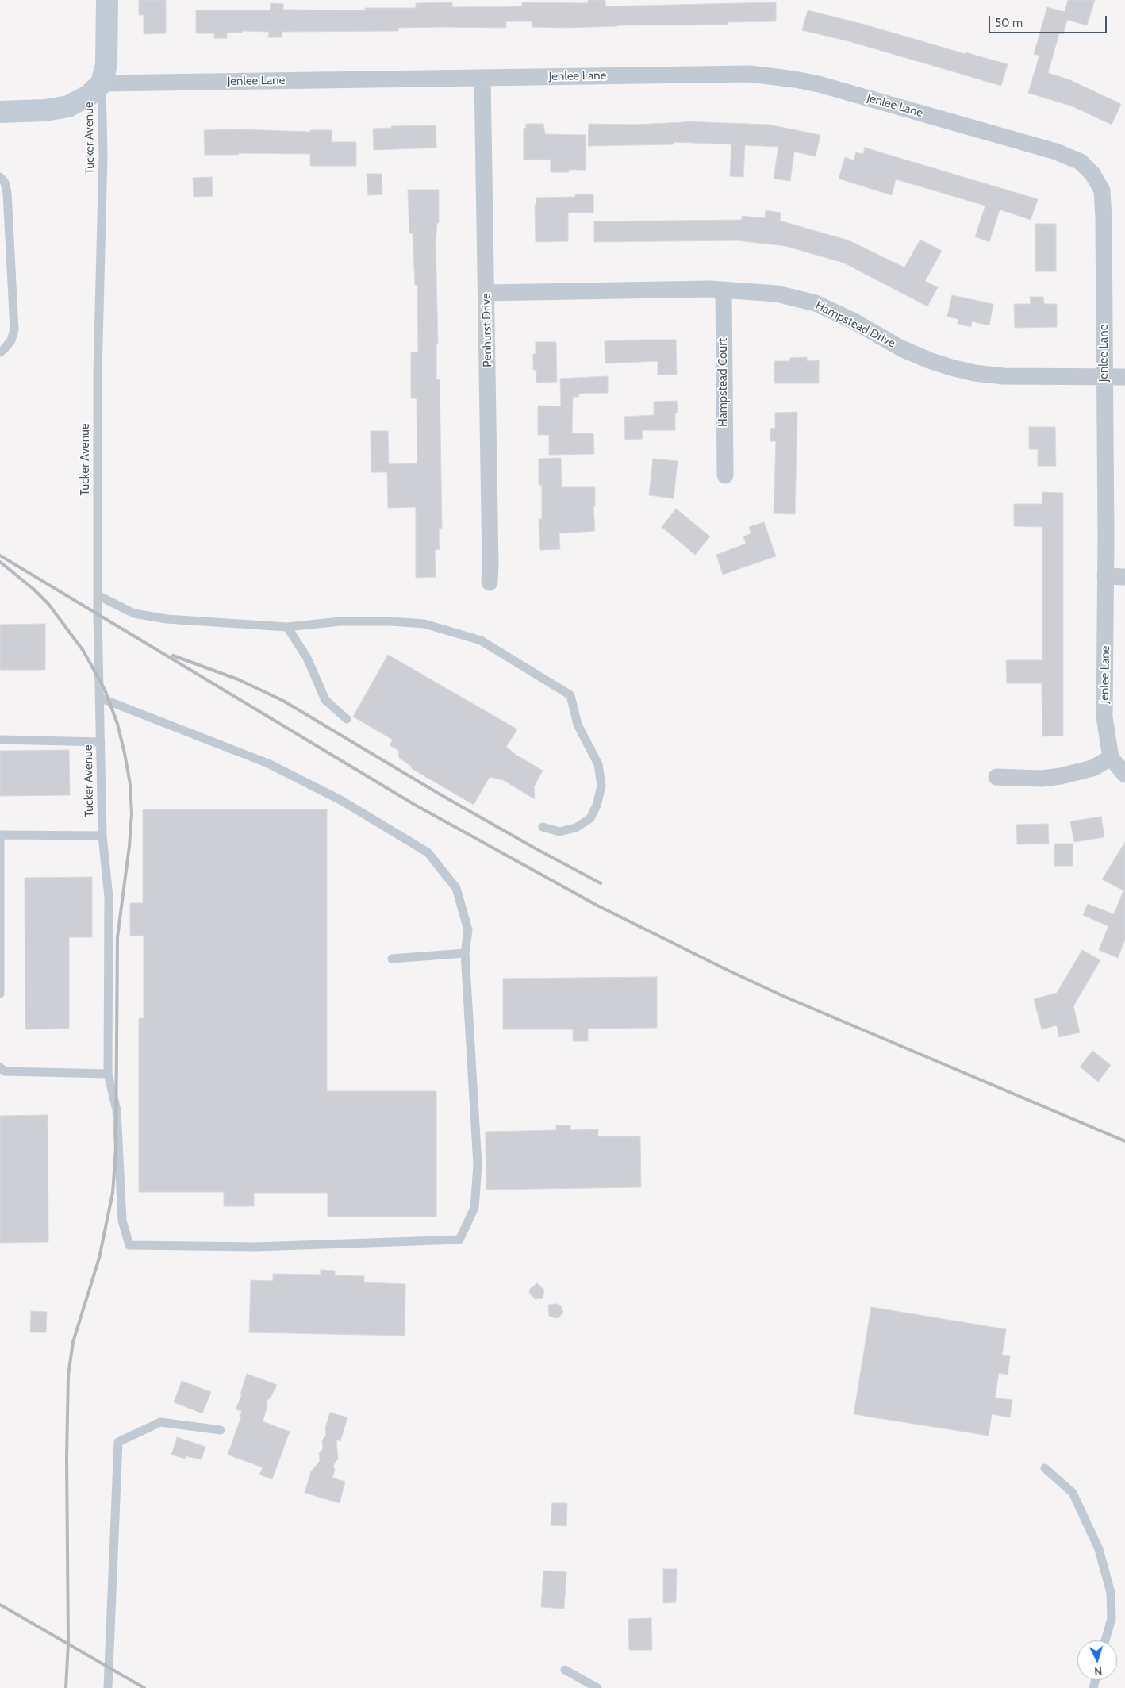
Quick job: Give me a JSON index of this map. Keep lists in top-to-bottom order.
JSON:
{
  "streets": {
    "street": [
      "Jenlee Lane",
      "Hampstead Drive",
      "Penhurst Drive",
      "Hampstead Court"
    ],
    "lane": ["Tucker Avenue"]
  },
  "crossings": [
    ["Jenlee Lane", "Tucker Avenue"],
    ["Jenlee Lane", "Hampstead Drive"],
    ["Jenlee Lane", "Penhurst Drive"],
    ["Hampstead Drive", "Penhurst Drive"],
    ["Hampstead Drive", "Hampstead Court"]
  ],
  "scale_bar": "50 m",
  "north": "bottom"
}
